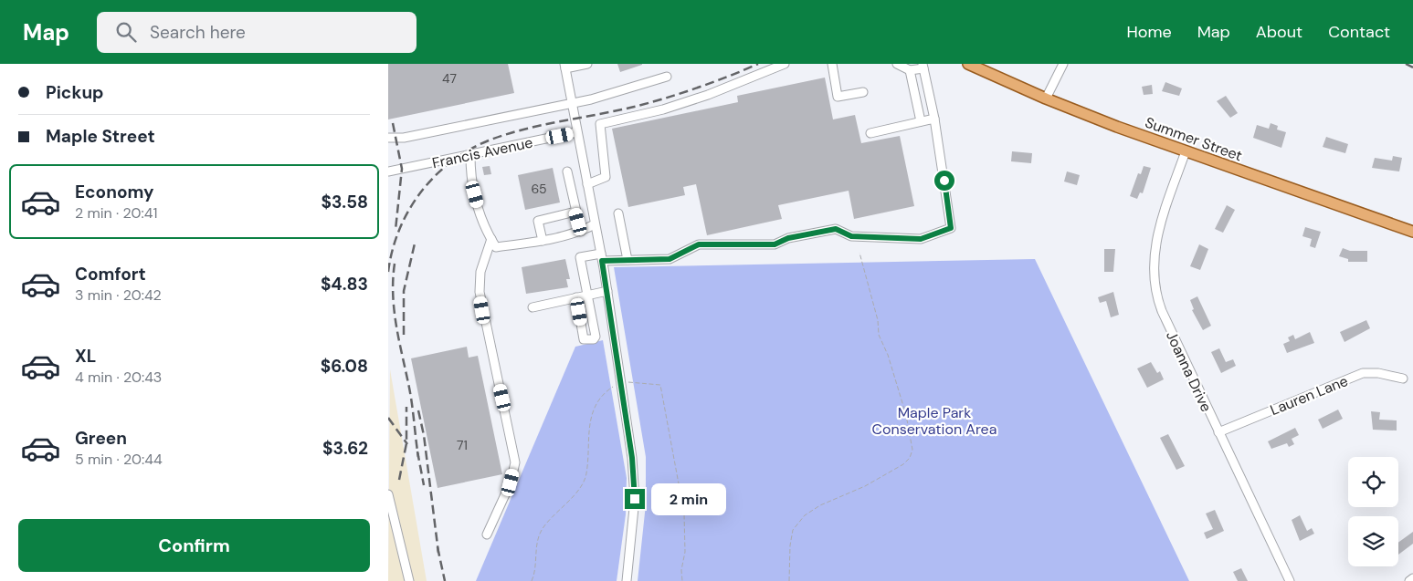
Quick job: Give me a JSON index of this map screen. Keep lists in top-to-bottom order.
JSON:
{
  "streets": {
    "main road": ["Summer Street"],
    "street": ["Francis Avenue", "Joanna Drive", "Lauren Lane"]
  },
  "crossings": [
    ["Summer Street", "Joanna Drive"],
    ["Joanna Drive", "Lauren Lane"]
  ],
  "parks": ["Maple Park Conservation Area"],
  "house_numbers": ["47", "65", "71"],
  "page": {
    "header": "Map",
    "search": "Search here",
    "nav": [
      "Home",
      "Map",
      "About",
      "Contact"
    ],
    "banner": ["Pickup", "Maple Street"],
    "list": [
      {
        "name": "Economy",
        "note": "2 min · 20:41",
        "value": "$3.58"
      },
      {
        "name": "Comfort",
        "note": "3 min · 20:42",
        "value": "$4.83"
      },
      {
        "name": "XL",
        "note": "4 min · 20:43",
        "value": "$6.08"
      },
      {
        "name": "Green",
        "note": "5 min · 20:44",
        "value": "$3.62"
      }
    ],
    "bubble": "2 min",
    "buttons": "Confirm"
  }
}
